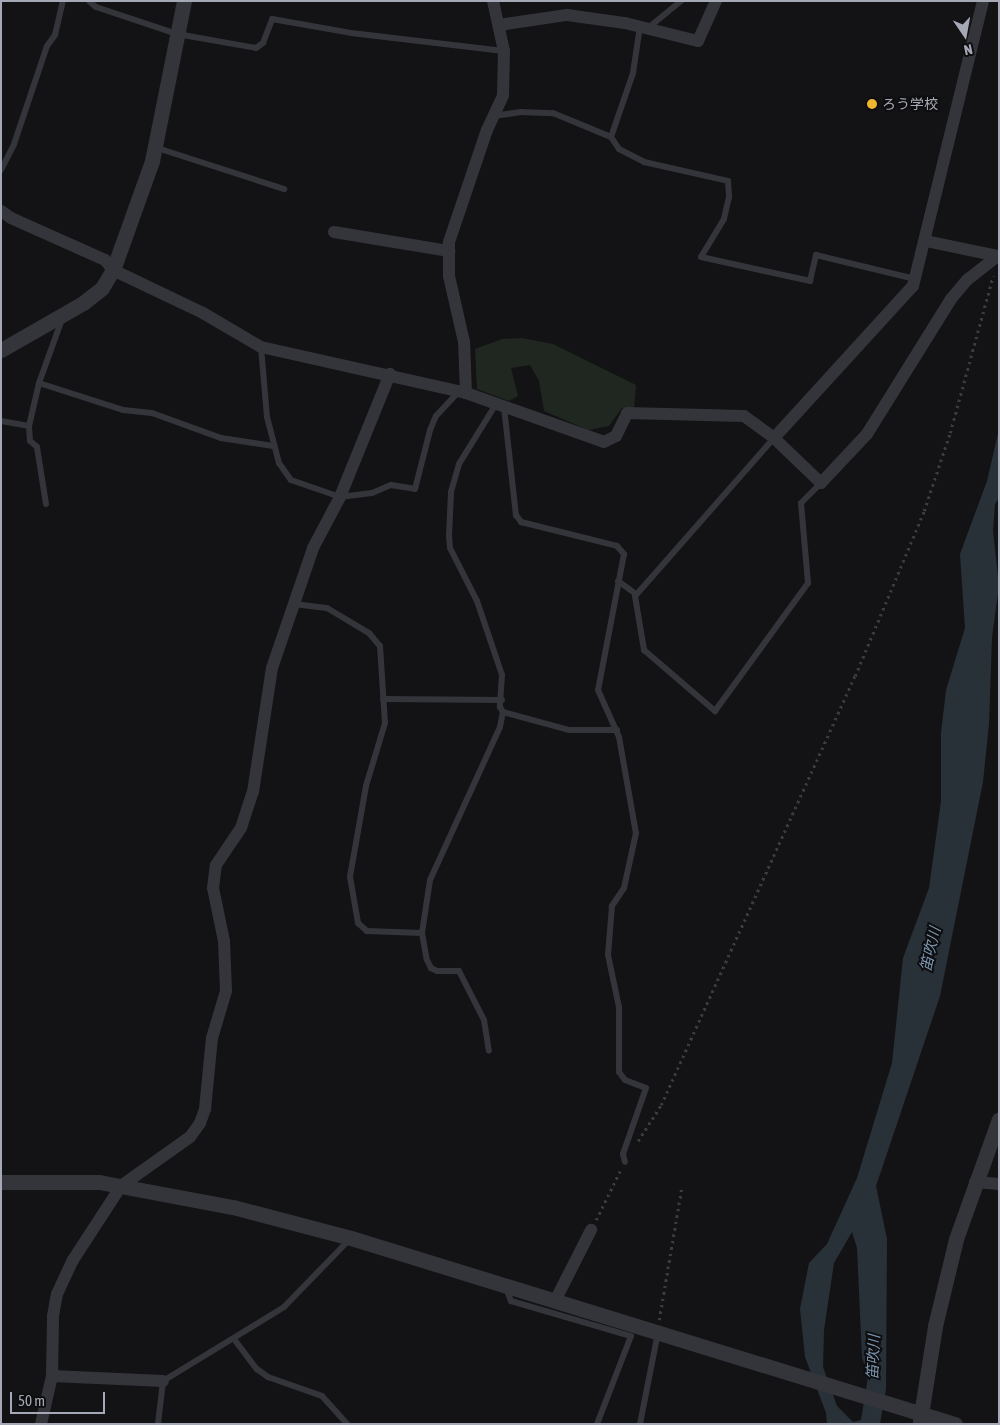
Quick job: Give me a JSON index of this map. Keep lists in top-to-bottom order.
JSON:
{
  "water": ["笛吹川"],
  "places": ["ろう学校"],
  "scale_bar": "50 m",
  "north": "bottom"
}
